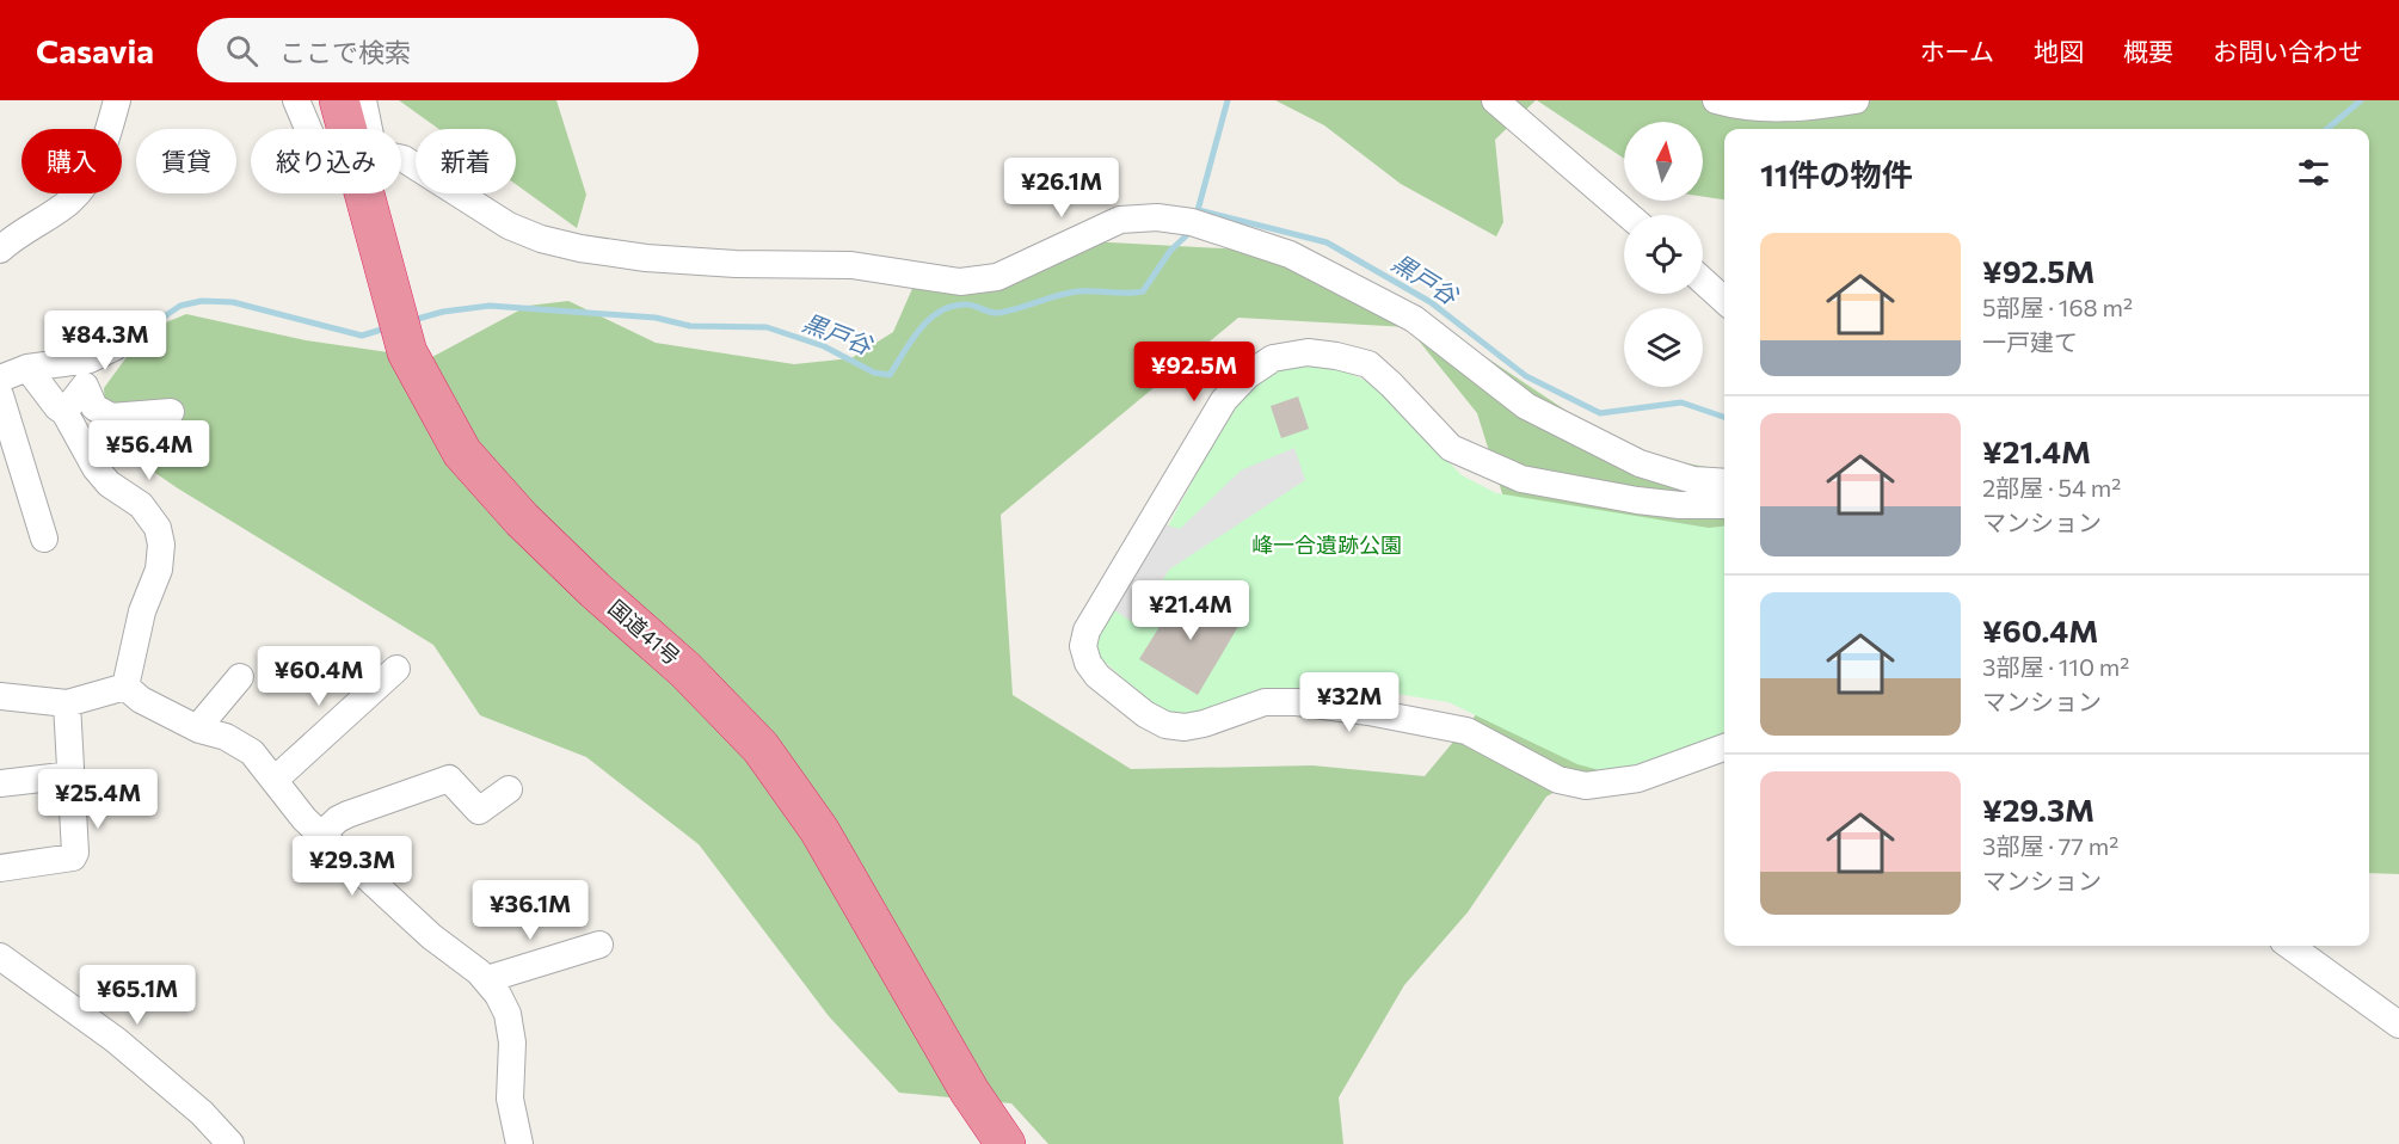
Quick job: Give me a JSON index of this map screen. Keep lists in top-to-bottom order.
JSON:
{
  "streets": {
    "highway": ["国道41号"]
  },
  "water": ["黒戸谷"],
  "parks": ["峰一合遺跡公園"],
  "north": "top",
  "page": {
    "header": "Casavia",
    "search": "ここで検索",
    "nav": [
      "ホーム",
      "地図",
      "概要",
      "お問い合わせ"
    ],
    "chip": [
      "購入",
      "賃貸",
      "絞り込み",
      "新着"
    ],
    "heading": "11件の物件",
    "price": [
      "¥26.1M",
      "¥84.3M",
      "¥92.5M",
      "¥56.4M",
      "¥21.4M",
      "¥60.4M",
      "¥32M",
      "¥25.4M",
      "¥29.3M",
      "¥36.1M",
      "¥65.1M"
    ],
    "list": [
      {
        "name": "¥92.5M",
        "note": "5部屋 · 168 m² · 一戸建て"
      },
      {
        "name": "¥21.4M",
        "note": "2部屋 · 54 m² · マンション"
      },
      {
        "name": "¥60.4M",
        "note": "3部屋 · 110 m² · マンション"
      },
      {
        "name": "¥29.3M",
        "note": "3部屋 · 77 m² · マンション"
      }
    ]
  }
}
